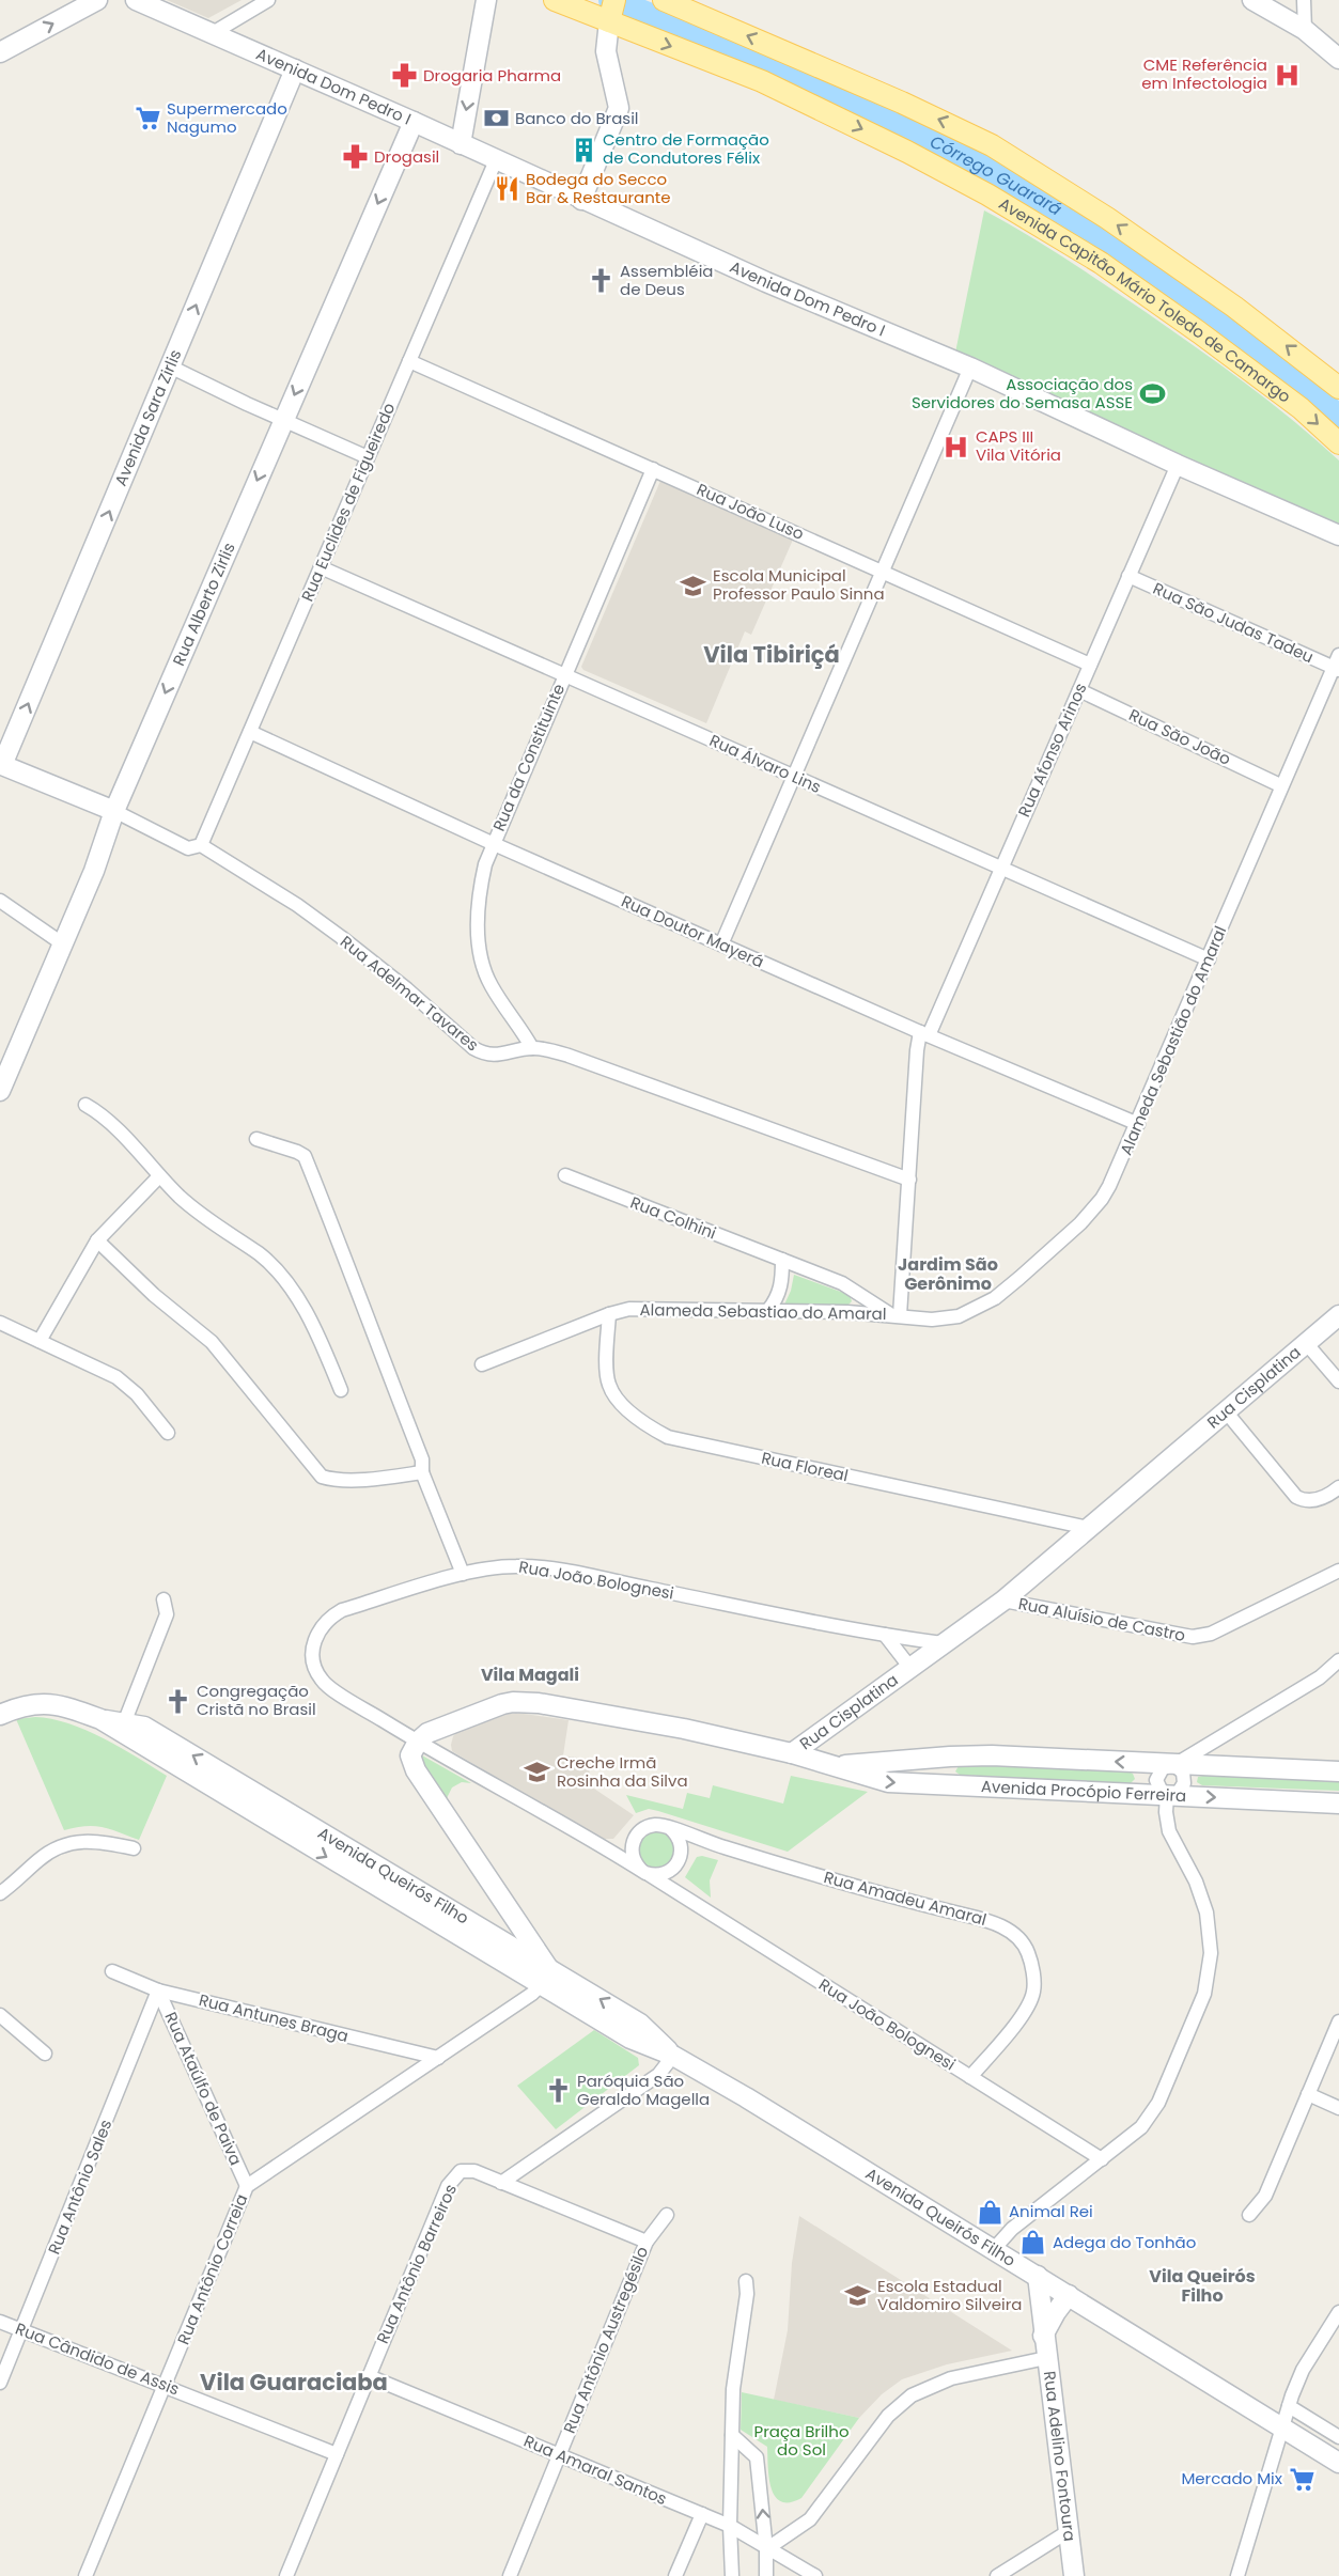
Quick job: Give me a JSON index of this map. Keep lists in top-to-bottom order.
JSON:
{
  "streets": {
    "main road": ["Avenida Capitão Mário Toledo de Camargo"],
    "street": [
      "Avenida Dom Pedro I",
      "Avenida Sara Zirlis",
      "Rua Euclides de Figueiredo",
      "Rua João Luso",
      "Rua Alberto Zirlis",
      "Rua São Judas Tadeu",
      "Rua São João",
      "Rua Afonso Arinos",
      "Rua da Constituinte",
      "Rua Álvaro Lins",
      "Rua Doutor Mayerá",
      "Rua Adelmar Tavares",
      "Alameda Sebastião do Amaral",
      "Rua Colhini",
      "Alameda Sebastiao do Amaral",
      "Rua Cisplatina",
      "Rua Floreal",
      "Rua João Bolognesi",
      "Rua Aluísio de Castro",
      "Avenida Procópio Ferreira",
      "Avenida Queirós Filho",
      "Rua Amadeu Amaral",
      "Rua Antunes Braga",
      "Rua Ataúlfo de Paiva",
      "Rua Antônio Sales",
      "Rua Antônio Barreiros",
      "Rua Antônio Correia",
      "Rua Antônio Austregésilo",
      "Rua Cândido de Assis",
      "Rua Adelino Fontoura",
      "Rua Amaral Santos"
    ]
  },
  "crossings": [
    ["Avenida Dom Pedro I", "Avenida Sara Zirlis"],
    ["Avenida Dom Pedro I", "Rua Euclides de Figueiredo"],
    ["Avenida Dom Pedro I", "Rua Alberto Zirlis"],
    ["Avenida Dom Pedro I", "Rua Afonso Arinos"],
    ["Rua Euclides de Figueiredo", "Rua João Luso"],
    ["Rua Euclides de Figueiredo", "Rua Álvaro Lins"],
    ["Rua Euclides de Figueiredo", "Rua Doutor Mayerá"],
    ["Rua Euclides de Figueiredo", "Rua Adelmar Tavares"],
    ["Rua João Luso", "Rua Afonso Arinos"],
    ["Rua João Luso", "Rua da Constituinte"],
    ["Rua Alberto Zirlis", "Rua Adelmar Tavares"],
    ["Rua São Judas Tadeu", "Rua Afonso Arinos"],
    ["Rua São Judas Tadeu", "Alameda Sebastião do Amaral"],
    ["Rua São João", "Rua Afonso Arinos"],
    ["Rua São João", "Alameda Sebastião do Amaral"],
    ["Rua Afonso Arinos", "Rua Álvaro Lins"],
    ["Rua Afonso Arinos", "Rua Doutor Mayerá"],
    ["Rua Afonso Arinos", "Rua Adelmar Tavares"],
    ["Rua Afonso Arinos", "Alameda Sebastião do Amaral"],
    ["Rua Afonso Arinos", "Rua Colhini"],
    ["Rua Afonso Arinos", "Alameda Sebastiao do Amaral"],
    ["Rua da Constituinte", "Rua Álvaro Lins"],
    ["Rua da Constituinte", "Rua Doutor Mayerá"],
    ["Rua da Constituinte", "Rua Adelmar Tavares"],
    ["Rua Álvaro Lins", "Alameda Sebastião do Amaral"],
    ["Rua Doutor Mayerá", "Alameda Sebastião do Amaral"],
    ["Alameda Sebastião do Amaral", "Rua Colhini"],
    ["Alameda Sebastião do Amaral", "Alameda Sebastiao do Amaral"],
    ["Rua Colhini", "Alameda Sebastiao do Amaral"],
    ["Alameda Sebastiao do Amaral", "Rua Floreal"],
    ["Rua Cisplatina", "Rua Floreal"],
    ["Rua Cisplatina", "Rua João Bolognesi"],
    ["Rua Cisplatina", "Rua Aluísio de Castro"],
    ["Rua Cisplatina", "Avenida Procópio Ferreira"],
    ["Rua João Bolognesi", "Rua Amadeu Amaral"],
    ["Avenida Queirós Filho", "Rua Antônio Correia"],
    ["Avenida Queirós Filho", "Rua Adelino Fontoura"],
    ["Rua Antunes Braga", "Rua Ataúlfo de Paiva"],
    ["Rua Antunes Braga", "Rua Antônio Sales"],
    ["Rua Antunes Braga", "Rua Antônio Correia"],
    ["Rua Ataúlfo de Paiva", "Rua Antônio Sales"],
    ["Rua Ataúlfo de Paiva", "Rua Antônio Correia"],
    ["Rua Antônio Sales", "Rua Cândido de Assis"],
    ["Rua Antônio Barreiros", "Rua Cândido de Assis"],
    ["Rua Antônio Barreiros", "Rua Amaral Santos"],
    ["Rua Antônio Correia", "Rua Cândido de Assis"],
    ["Rua Antônio Austregésilo", "Rua Amaral Santos"]
  ],
  "one_way": ["Avenida Sara Zirlis", "Rua Alberto Zirlis"],
  "districts": [
    "Vila Tibiriçá",
    "Jardim São Gerônimo",
    "Vila Magali",
    "Vila Queirós Filho",
    "Vila Guaraciaba"
  ],
  "water": ["Córrego Guarará"],
  "parks": ["Praça Brilho do Sol"],
  "places": {
    "hospital": ["CME Referência em Infectologia", "CAPS III Vila Vitória"],
    "pharmacy": ["Drogaria Pharma", "Drogasil"],
    "supermarket": ["Supermercado Nagumo", "Mercado Mix"],
    "bank": ["Banco do Brasil"],
    "building": ["Centro de Formação de Condutores Félix"],
    "restaurant": ["Bodega do Secco Bar & Restaurante"],
    "church": ["Assembléia de Deus", "Congregação Cristã no Brasil", "Paróquia São Geraldo Magella"],
    "sports": ["Associação dos Servidores do Semasa ASSE"],
    "school or university": ["Escola Municipal Professor Paulo Sinna", "Creche Irmã Rosinha da Silva", "Escola Estadual Valdomiro Silveira"],
    "shop": ["Animal Rei", "Adega do Tonhão"]
  }
}
